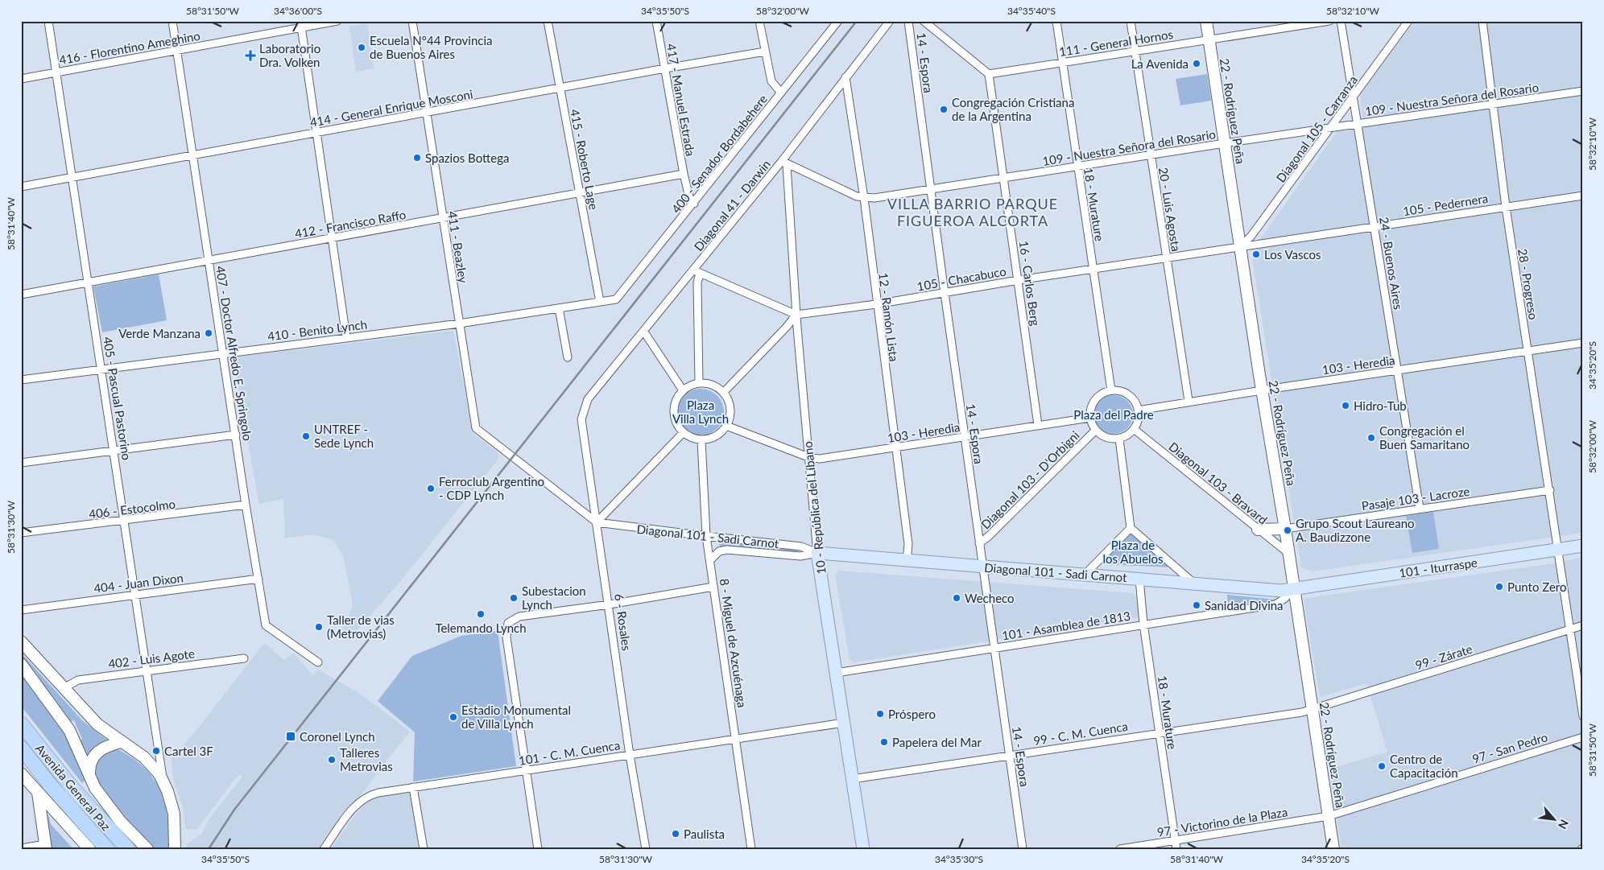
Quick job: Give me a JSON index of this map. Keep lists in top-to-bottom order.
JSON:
{
  "streets": {
    "highway": ["Avenida General Paz"],
    "main road": ["10 - República del Líbano", "Diagonal 101 - Sadi Carnot", "101 - Iturraspe"],
    "street": [
      "111 - General Hornos",
      "416 - Florentino Ameghino",
      "14 - Espora",
      "109 - Nuestra Señora del Rosario",
      "417 - Manuel Estrada",
      "414 - General Enrique Mosconi",
      "22 - Rodríguez Peña",
      "Diagonal 105 - Carranza",
      "400 - Senador Bordabehere",
      "415 - Roberto Lage",
      "18 - Murature",
      "105 - Pedernera",
      "Diagonal 41 - Darwin",
      "20 - Luis Agosta",
      "412 - Francisco Raffo",
      "411 - Beazley",
      "24 - Buenos Aires",
      "105 - Chacabuco",
      "16 - Carlos Berg",
      "28 - Progreso",
      "12 - Ramón Lista",
      "410 - Benito Lynch",
      "407 - Doctor Alfredo E. Springolo",
      "103 - Heredia",
      "405 - Pascual Pastorino",
      "Diagonal 103 - D'Orbigni",
      "Diagonal 103 - Bravard",
      "Pasaje 103 - Lacroze",
      "406 - Estocolmo",
      "404 - Juan Dixon",
      "6 - Rosales",
      "101 - Asamblea de 1813",
      "8 - Miguel de Azcuénaga",
      "99 - Zárate",
      "402 - Luis Agote",
      "99 - C. M. Cuenca",
      "97 - San Pedro",
      "101 - C. M. Cuenca",
      "97 - Victorino de la Plaza"
    ]
  },
  "crossings": [
    ["111 - General Hornos", "22 - Rodríguez Peña"],
    ["111 - General Hornos", "18 - Murature"],
    ["111 - General Hornos", "20 - Luis Agosta"],
    ["111 - General Hornos", "16 - Carlos Berg"],
    ["416 - Florentino Ameghino", "407 - Doctor Alfredo E. Springolo"],
    ["416 - Florentino Ameghino", "405 - Pascual Pastorino"],
    ["14 - Espora", "109 - Nuestra Señora del Rosario"],
    ["14 - Espora", "105 - Chacabuco"],
    ["14 - Espora", "103 - Heredia"],
    ["14 - Espora", "Diagonal 103 - D'Orbigni"],
    ["14 - Espora", "Diagonal 101 - Sadi Carnot"],
    ["14 - Espora", "101 - Asamblea de 1813"],
    ["14 - Espora", "99 - C. M. Cuenca"],
    ["109 - Nuestra Señora del Rosario", "22 - Rodríguez Peña"],
    ["109 - Nuestra Señora del Rosario", "Diagonal 105 - Carranza"],
    ["109 - Nuestra Señora del Rosario", "18 - Murature"],
    ["109 - Nuestra Señora del Rosario", "Diagonal 41 - Darwin"],
    ["109 - Nuestra Señora del Rosario", "20 - Luis Agosta"],
    ["109 - Nuestra Señora del Rosario", "24 - Buenos Aires"],
    ["109 - Nuestra Señora del Rosario", "16 - Carlos Berg"],
    ["109 - Nuestra Señora del Rosario", "28 - Progreso"],
    ["109 - Nuestra Señora del Rosario", "12 - Ramón Lista"],
    ["109 - Nuestra Señora del Rosario", "10 - República del Líbano"],
    ["417 - Manuel Estrada", "414 - General Enrique Mosconi"],
    ["417 - Manuel Estrada", "400 - Senador Bordabehere"],
    ["417 - Manuel Estrada", "412 - Francisco Raffo"],
    ["414 - General Enrique Mosconi", "415 - Roberto Lage"],
    ["414 - General Enrique Mosconi", "411 - Beazley"],
    ["414 - General Enrique Mosconi", "407 - Doctor Alfredo E. Springolo"],
    ["414 - General Enrique Mosconi", "405 - Pascual Pastorino"],
    ["22 - Rodríguez Peña", "Diagonal 105 - Carranza"],
    ["22 - Rodríguez Peña", "105 - Pedernera"],
    ["22 - Rodríguez Peña", "105 - Chacabuco"],
    ["22 - Rodríguez Peña", "103 - Heredia"],
    ["22 - Rodríguez Peña", "Diagonal 103 - Bravard"],
    ["22 - Rodríguez Peña", "Pasaje 103 - Lacroze"],
    ["22 - Rodríguez Peña", "Diagonal 101 - Sadi Carnot"],
    ["22 - Rodríguez Peña", "101 - Iturraspe"],
    ["22 - Rodríguez Peña", "101 - Asamblea de 1813"],
    ["22 - Rodríguez Peña", "99 - Zárate"],
    ["22 - Rodríguez Peña", "99 - C. M. Cuenca"],
    ["22 - Rodríguez Peña", "97 - San Pedro"],
    ["22 - Rodríguez Peña", "97 - Victorino de la Plaza"],
    ["Diagonal 105 - Carranza", "105 - Pedernera"],
    ["Diagonal 105 - Carranza", "24 - Buenos Aires"],
    ["Diagonal 105 - Carranza", "105 - Chacabuco"],
    ["400 - Senador Bordabehere", "410 - Benito Lynch"],
    ["415 - Roberto Lage", "412 - Francisco Raffo"],
    ["415 - Roberto Lage", "410 - Benito Lynch"],
    ["18 - Murature", "105 - Chacabuco"],
    ["18 - Murature", "103 - Heredia"],
    ["18 - Murature", "Diagonal 103 - D'Orbigni"],
    ["18 - Murature", "Diagonal 103 - Bravard"],
    ["18 - Murature", "Diagonal 101 - Sadi Carnot"],
    ["18 - Murature", "101 - Asamblea de 1813"],
    ["18 - Murature", "99 - C. M. Cuenca"],
    ["18 - Murature", "97 - Victorino de la Plaza"],
    ["105 - Pedernera", "24 - Buenos Aires"],
    ["105 - Pedernera", "105 - Chacabuco"],
    ["105 - Pedernera", "28 - Progreso"],
    ["Diagonal 41 - Darwin", "12 - Ramón Lista"],
    ["Diagonal 41 - Darwin", "10 - República del Líbano"],
    ["Diagonal 41 - Darwin", "6 - Rosales"],
    ["20 - Luis Agosta", "105 - Chacabuco"],
    ["20 - Luis Agosta", "103 - Heredia"],
    ["412 - Francisco Raffo", "411 - Beazley"],
    ["412 - Francisco Raffo", "407 - Doctor Alfredo E. Springolo"],
    ["412 - Francisco Raffo", "405 - Pascual Pastorino"],
    ["411 - Beazley", "410 - Benito Lynch"],
    ["411 - Beazley", "Diagonal 101 - Sadi Carnot"],
    ["411 - Beazley", "6 - Rosales"],
    ["24 - Buenos Aires", "103 - Heredia"],
    ["24 - Buenos Aires", "Pasaje 103 - Lacroze"],
    ["105 - Chacabuco", "16 - Carlos Berg"],
    ["105 - Chacabuco", "12 - Ramón Lista"],
    ["105 - Chacabuco", "10 - República del Líbano"],
    ["16 - Carlos Berg", "103 - Heredia"],
    ["28 - Progreso", "103 - Heredia"],
    ["28 - Progreso", "Pasaje 103 - Lacroze"],
    ["28 - Progreso", "101 - Iturraspe"],
    ["28 - Progreso", "99 - Zárate"],
    ["12 - Ramón Lista", "103 - Heredia"],
    ["12 - Ramón Lista", "Diagonal 101 - Sadi Carnot"],
    ["410 - Benito Lynch", "407 - Doctor Alfredo E. Springolo"],
    ["410 - Benito Lynch", "405 - Pascual Pastorino"],
    ["407 - Doctor Alfredo E. Springolo", "406 - Estocolmo"],
    ["407 - Doctor Alfredo E. Springolo", "404 - Juan Dixon"],
    ["103 - Heredia", "Diagonal 103 - D'Orbigni"],
    ["103 - Heredia", "Diagonal 103 - Bravard"],
    ["103 - Heredia", "10 - República del Líbano"],
    ["405 - Pascual Pastorino", "406 - Estocolmo"],
    ["405 - Pascual Pastorino", "404 - Juan Dixon"],
    ["405 - Pascual Pastorino", "402 - Luis Agote"],
    ["Diagonal 103 - D'Orbigni", "Diagonal 103 - Bravard"],
    ["10 - República del Líbano", "Diagonal 101 - Sadi Carnot"],
    ["10 - República del Líbano", "101 - Asamblea de 1813"],
    ["10 - República del Líbano", "99 - C. M. Cuenca"],
    ["10 - República del Líbano", "101 - C. M. Cuenca"],
    ["Diagonal 101 - Sadi Carnot", "101 - Iturraspe"],
    ["Diagonal 101 - Sadi Carnot", "6 - Rosales"],
    ["Diagonal 101 - Sadi Carnot", "101 - Asamblea de 1813"],
    ["Diagonal 101 - Sadi Carnot", "8 - Miguel de Azcuénaga"],
    ["101 - Iturraspe", "101 - Asamblea de 1813"],
    ["6 - Rosales", "101 - C. M. Cuenca"],
    ["8 - Miguel de Azcuénaga", "101 - C. M. Cuenca"],
    ["99 - Zárate", "99 - C. M. Cuenca"],
    ["97 - San Pedro", "97 - Victorino de la Plaza"]
  ],
  "districts": ["VILLA BARRIO PARQUE FIGUEROA ALCORTA"],
  "parks": ["Plaza Villa Lynch", "Plaza del Padre", "Plaza de los Abuelos"],
  "places": {
    "other": [
      "Escuela N°44 Provincia de Buenos Aires",
      "La Avenida",
      "Congregación Cristiana de la Argentina",
      "Spazios Bottega",
      "Los Vascos",
      "Verde Manzana",
      "Hidro-Tub",
      "UNTREF - Sede Lynch",
      "Congregación el Buen Samaritano",
      "Ferroclub Argentino - CDP Lynch",
      "Grupo Scout Laureano A. Baudizzone",
      "Punto Zero",
      "Subestacion Lynch",
      "Wecheco",
      "Sanidad Divina",
      "Telemando Lynch",
      "Taller de vias (Metrovias)",
      "Próspero",
      "Estadio Monumental de Villa Lynch",
      "Papelera del Mar",
      "Cartel 3F",
      "Talleres Metrovias",
      "Centro de Capacitación",
      "Paulista"
    ],
    "health": ["Laboratorio Dra. Volken"],
    "transit": ["Coronel Lynch"]
  },
  "north": "bottom right",
  "coordinates": [
    "58°31'50\"W",
    "34°36'00\"S",
    "34°35'50\"S",
    "58°32'00\"W",
    "34°35'40\"S",
    "58°32'10\"W",
    "58°31'40\"W",
    "34°35'20\"S",
    "58°31'30\"W",
    "34°35'30\"S"
  ]
}
